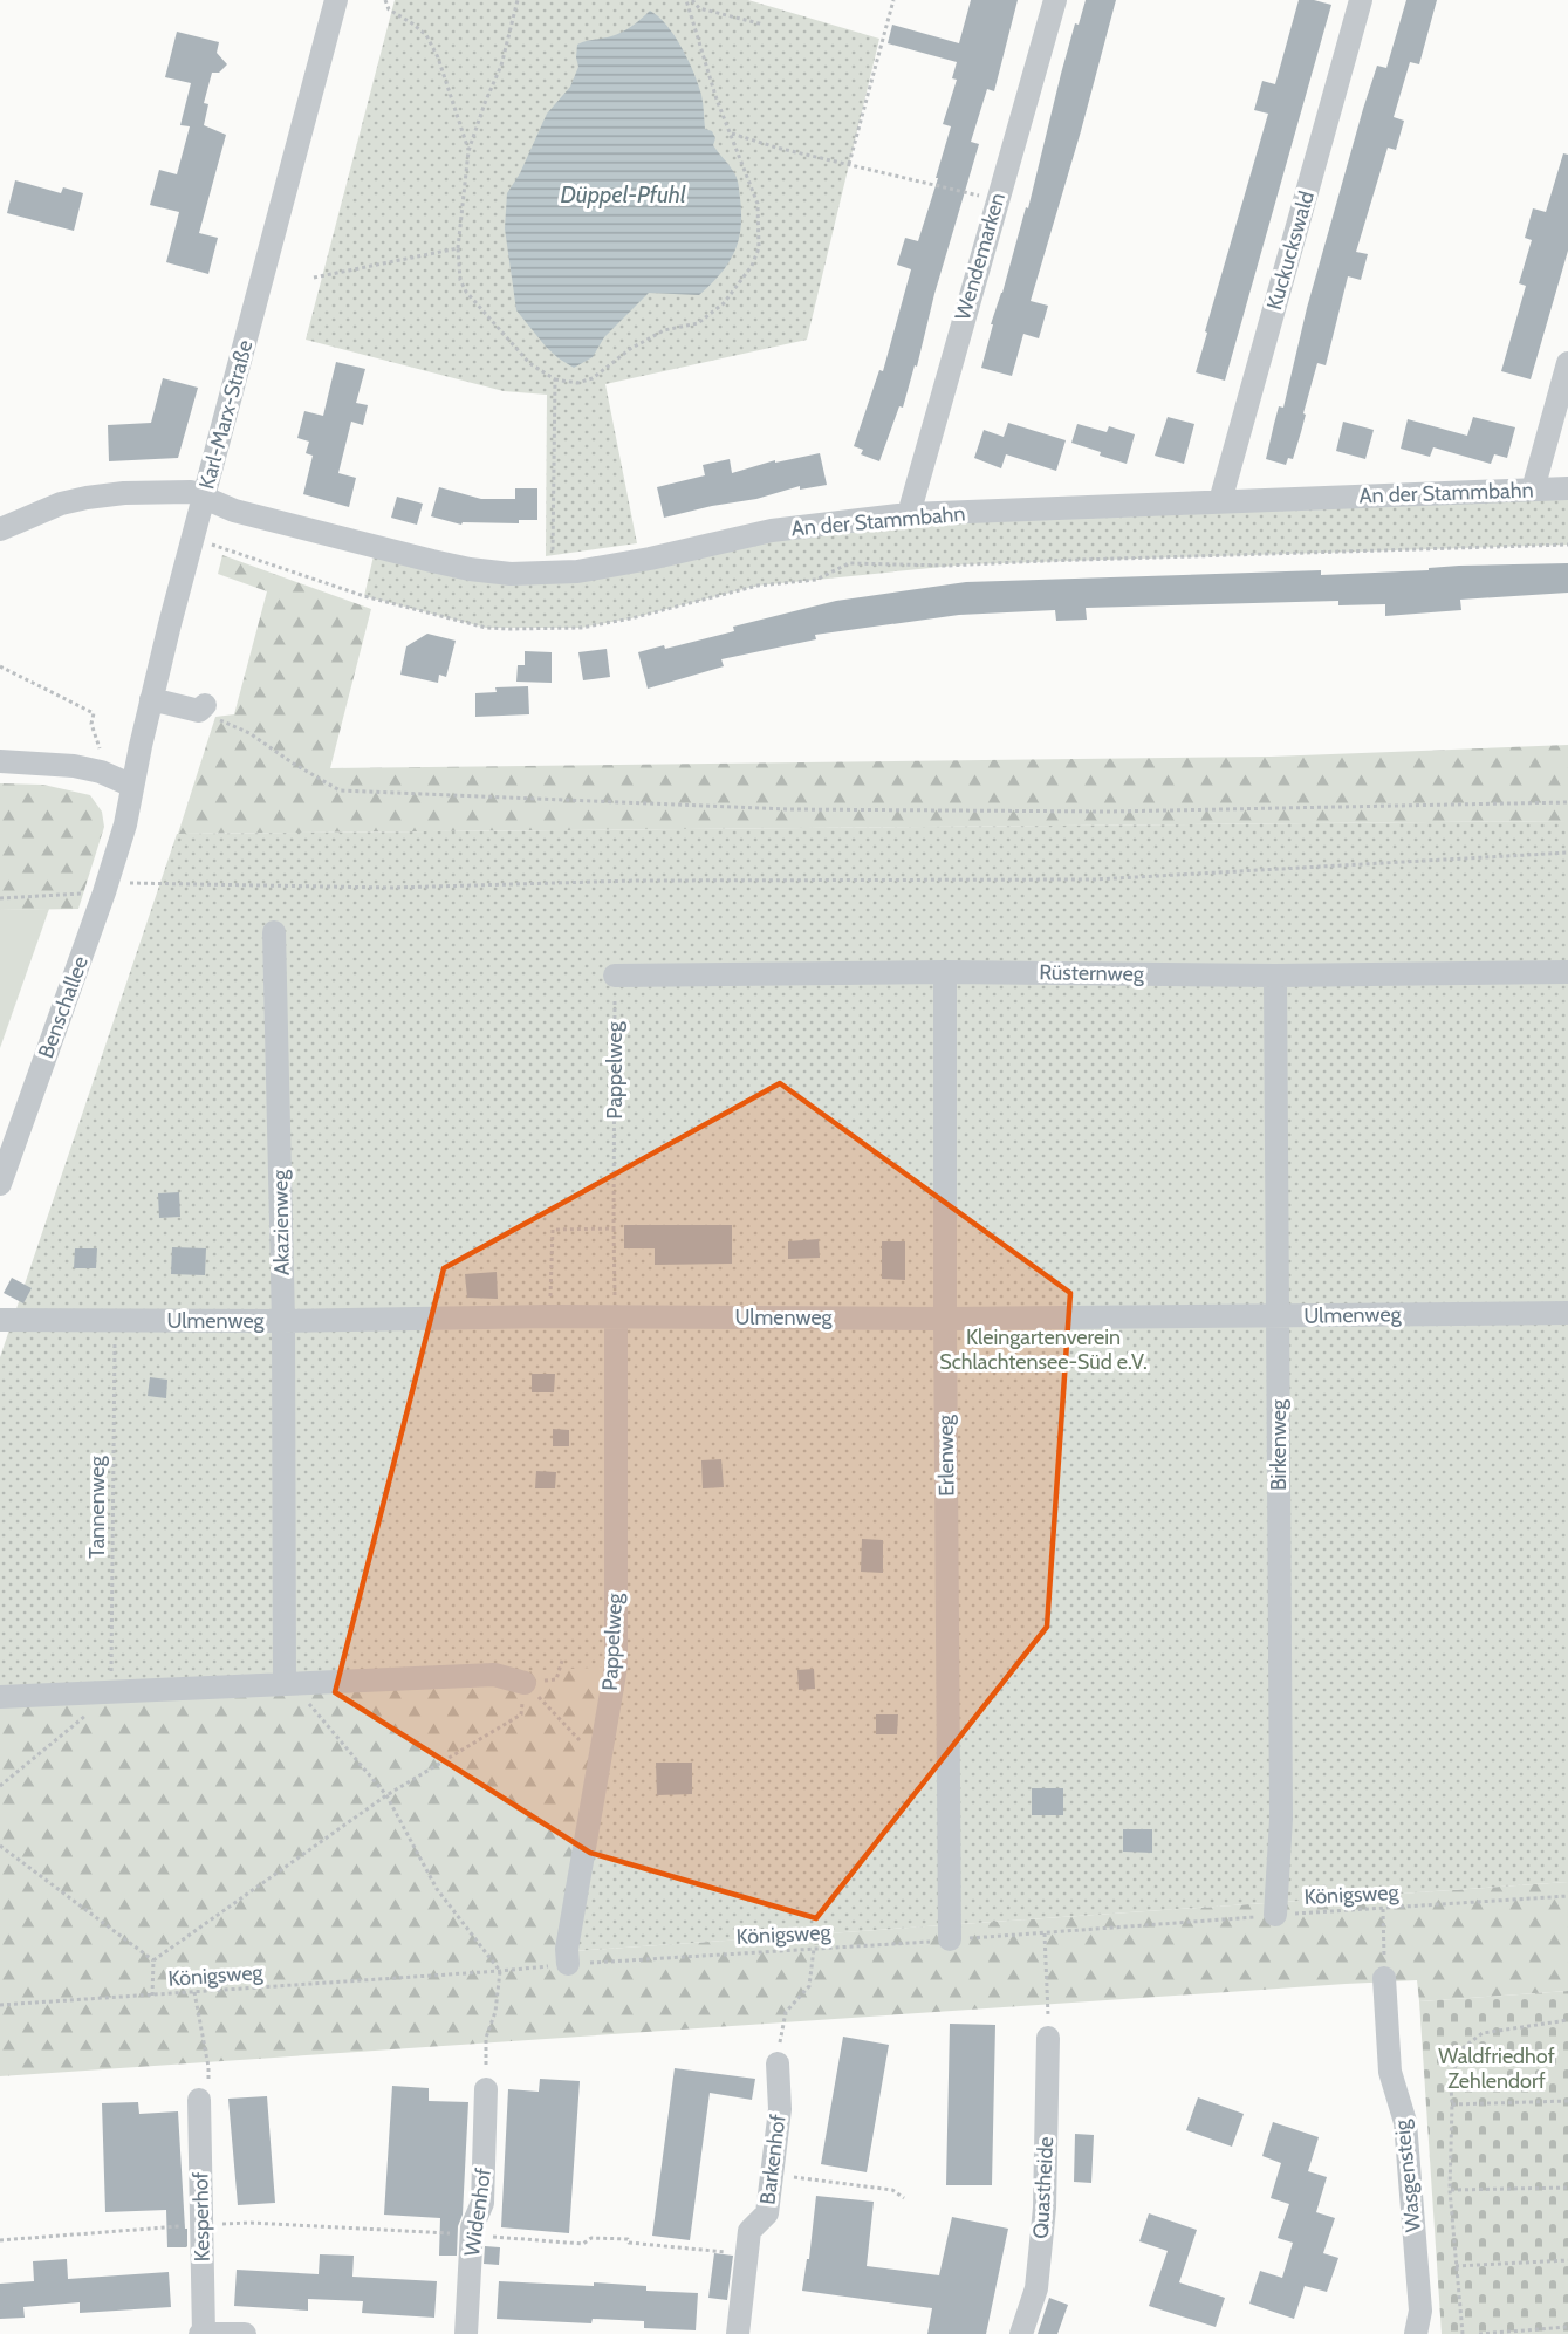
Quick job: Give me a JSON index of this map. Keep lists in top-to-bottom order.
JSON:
{
  "streets": {
    "street": [
      "Kuckuckswald",
      "Wendemarken",
      "Karl-Marx-Straße",
      "An der Stammbahn",
      "Rüsternweg",
      "Benschallee",
      "Pappelweg",
      "Akazienweg",
      "Ulmenweg",
      "Birkenweg",
      "Erlenweg",
      "Barkenhof",
      "Wasgensteig",
      "Quastheide",
      "Widenhof",
      "Kesperhof"
    ],
    "path": ["Tannenweg", "Königsweg"]
  },
  "crossings": [
    ["Kuckuckswald", "An der Stammbahn"],
    ["Wendemarken", "An der Stammbahn"],
    ["Karl-Marx-Straße", "An der Stammbahn"],
    ["Karl-Marx-Straße", "Benschallee"],
    ["Rüsternweg", "Pappelweg"],
    ["Rüsternweg", "Birkenweg"],
    ["Rüsternweg", "Erlenweg"],
    ["Pappelweg", "Ulmenweg"],
    ["Pappelweg", "Königsweg"],
    ["Akazienweg", "Ulmenweg"],
    ["Ulmenweg", "Birkenweg"],
    ["Ulmenweg", "Erlenweg"],
    ["Ulmenweg", "Tannenweg"],
    ["Birkenweg", "Königsweg"],
    ["Erlenweg", "Königsweg"]
  ],
  "water": ["Düppel-Pfuhl"],
  "parks": ["Kleingartenverein Schlachtensee-Süd e.V.", "Waldfriedhof Zehlendorf"]
}
